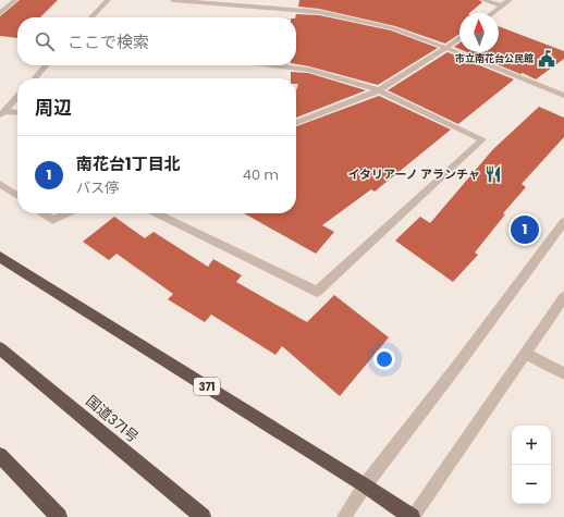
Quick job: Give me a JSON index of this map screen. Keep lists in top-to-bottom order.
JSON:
{
  "streets": {
    "highway": ["371", "国道371号"]
  },
  "places": {
    "public building": ["市立南花台公民館"],
    "restaurant": ["イタリアーノ アランチャ"]
  },
  "north": "top",
  "page": {
    "search": "ここで検索",
    "heading": "周辺",
    "list": [
      {
        "mark": "1",
        "name": "南花台1丁目北",
        "note": "バス停",
        "value": "40 m"
      }
    ],
    "pins": "1",
    "map_buttons": ["+", "−"]
  }
}
